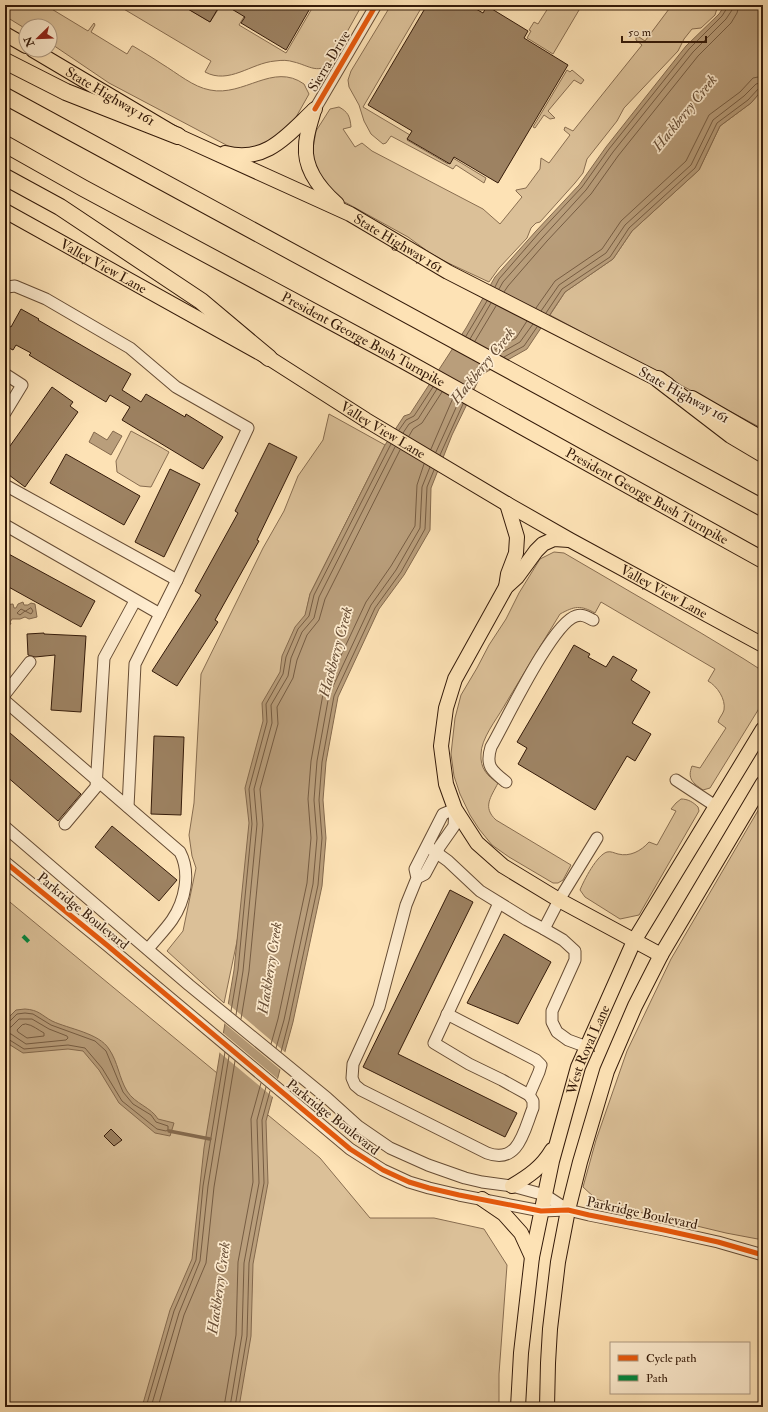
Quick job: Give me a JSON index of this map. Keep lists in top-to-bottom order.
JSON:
{
  "streets": {
    "highway": ["President George Bush Turnpike"],
    "main road": ["State Highway 161", "Valley View Lane", "West Royal Lane"],
    "street": ["Sierra Drive", "Parkridge Boulevard"]
  },
  "crossings": [
    ["Parkridge Boulevard", "West Royal Lane"]
  ],
  "water": ["Hackberry Creek"],
  "legend": ["Cycle path", "Path"],
  "scale_bar": "50 m",
  "north": "bottom left"
}
